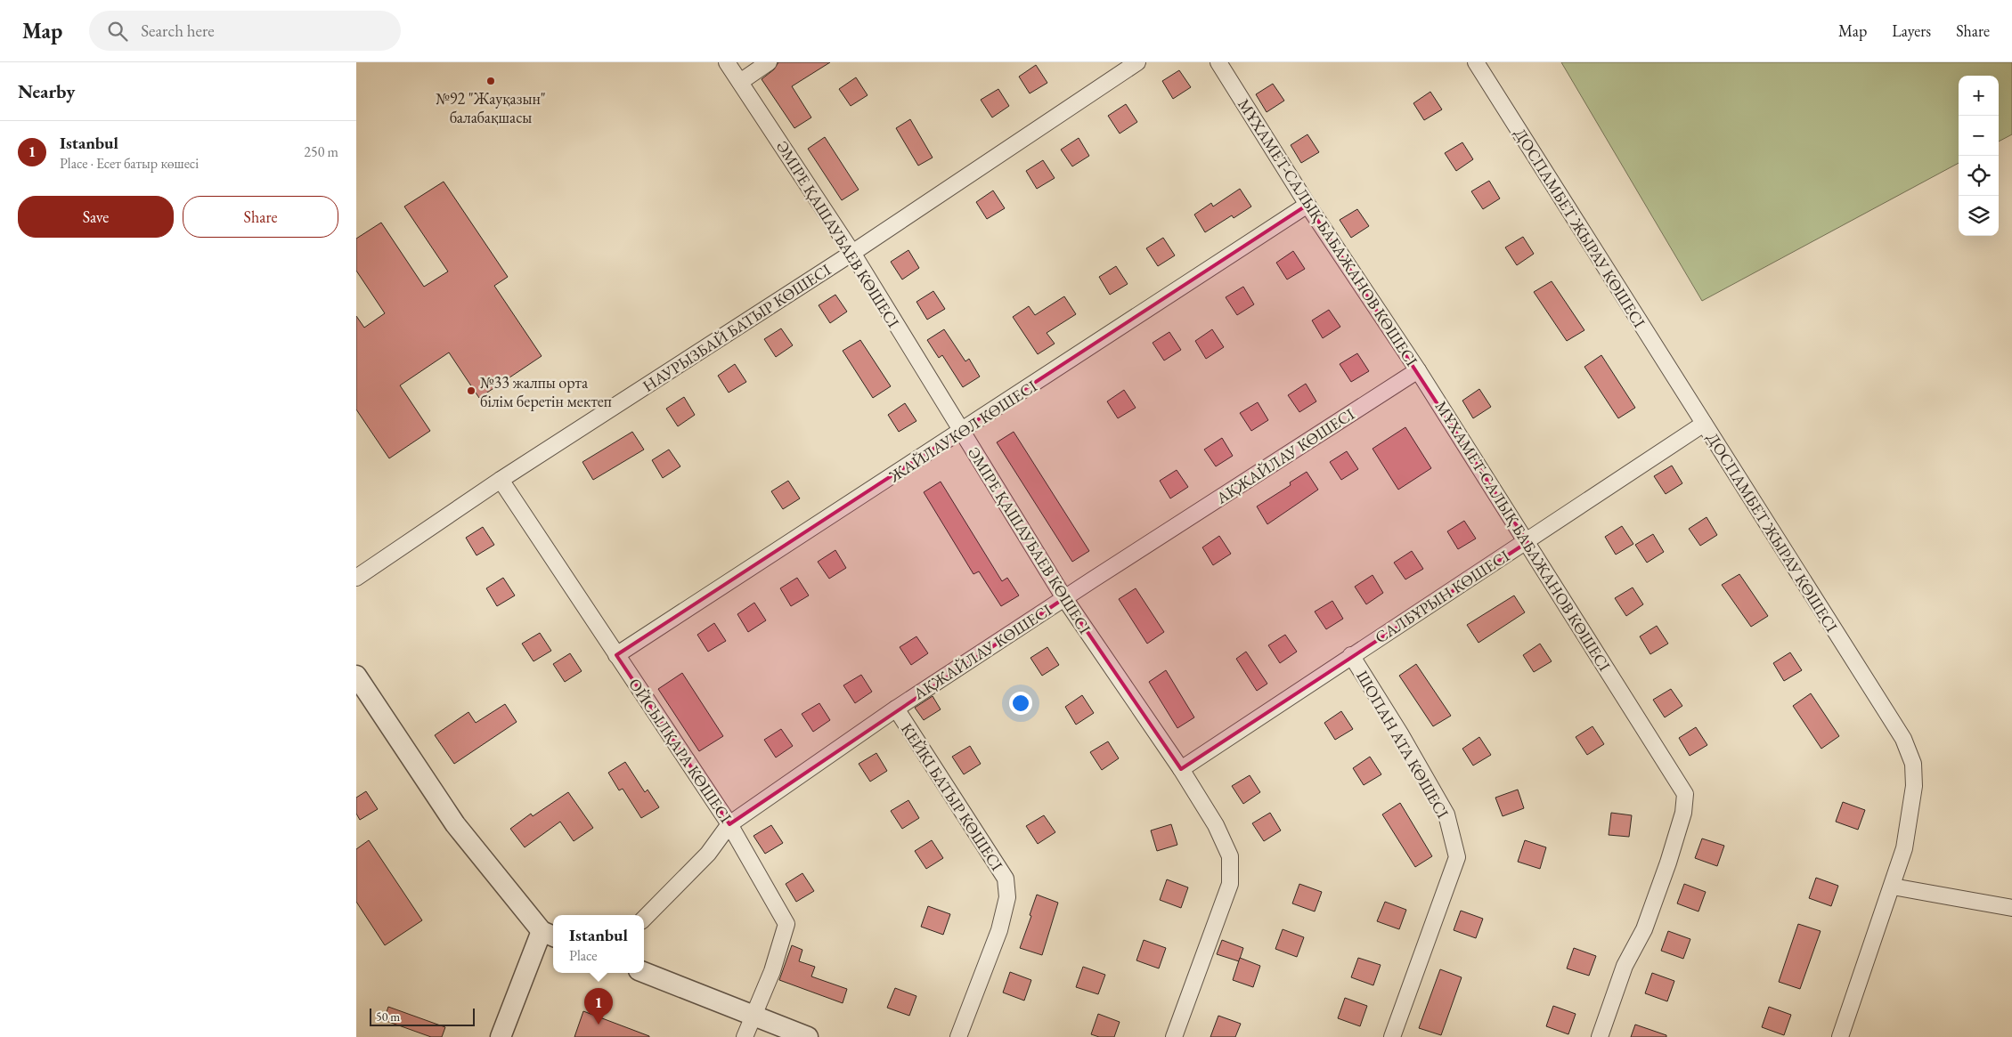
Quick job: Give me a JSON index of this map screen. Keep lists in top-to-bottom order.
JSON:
{
  "streets": {
    "street": [
      "ДОСПАМБЕТ ЖЫРАУ КӨШЕСІ",
      "МҰХАМЕТ-САЛЫҚ БАБАЖАНОВ КӨШЕСІ",
      "ӘМІРЕ ҚАШАУБАЕВ КӨШЕСІ",
      "НАУРЫЗБАЙ БАТЫР КӨШЕСІ",
      "ЖАЙЛАУКӨЛ КӨШЕСІ",
      "АҚЖАЙЛАУ КӨШЕСІ",
      "САЛБҰРЫН КӨШЕСІ",
      "ШОПАН АТА КӨШЕСІ",
      "ОЙСЫЛҚАРА КӨШЕСІ",
      "КЕЙКІ БАТЫР КӨШЕСІ"
    ]
  },
  "crossings": [
    ["ДОСПАМБЕТ ЖЫРАУ КӨШЕСІ", "САЛБҰРЫН КӨШЕСІ"],
    ["МҰХАМЕТ-САЛЫҚ БАБАЖАНОВ КӨШЕСІ", "ЖАЙЛАУКӨЛ КӨШЕСІ"],
    ["МҰХАМЕТ-САЛЫҚ БАБАЖАНОВ КӨШЕСІ", "АҚЖАЙЛАУ КӨШЕСІ"],
    ["МҰХАМЕТ-САЛЫҚ БАБАЖАНОВ КӨШЕСІ", "САЛБҰРЫН КӨШЕСІ"],
    ["ӘМІРЕ ҚАШАУБАЕВ КӨШЕСІ", "НАУРЫЗБАЙ БАТЫР КӨШЕСІ"],
    ["ӘМІРЕ ҚАШАУБАЕВ КӨШЕСІ", "ЖАЙЛАУКӨЛ КӨШЕСІ"],
    ["ӘМІРЕ ҚАШАУБАЕВ КӨШЕСІ", "АҚЖАЙЛАУ КӨШЕСІ"],
    ["ӘМІРЕ ҚАШАУБАЕВ КӨШЕСІ", "САЛБҰРЫН КӨШЕСІ"],
    ["НАУРЫЗБАЙ БАТЫР КӨШЕСІ", "ОЙСЫЛҚАРА КӨШЕСІ"],
    ["ЖАЙЛАУКӨЛ КӨШЕСІ", "ОЙСЫЛҚАРА КӨШЕСІ"],
    ["АҚЖАЙЛАУ КӨШЕСІ", "ОЙСЫЛҚАРА КӨШЕСІ"],
    ["АҚЖАЙЛАУ КӨШЕСІ", "КЕЙКІ БАТЫР КӨШЕСІ"],
    ["САЛБҰРЫН КӨШЕСІ", "ШОПАН АТА КӨШЕСІ"]
  ],
  "places": ["№92 \"Жауқазын\" балабақшасы", "№33 жалпы орта білім беретін мектеп"],
  "scale_bar": "50 m",
  "page": {
    "header": "Map",
    "search": "Search here",
    "nav": ["Map", "Layers", "Share"],
    "heading": "Nearby",
    "map_buttons": ["+", "−"],
    "list": [
      {
        "mark": "1",
        "name": "Istanbul",
        "note": "Place · Есет батыр көшесі",
        "value": "250 m"
      }
    ],
    "buttons": ["Save", "Share"],
    "popup": ["Istanbul", "Place"],
    "pins": "1",
    "scale": "50 m"
  }
}
